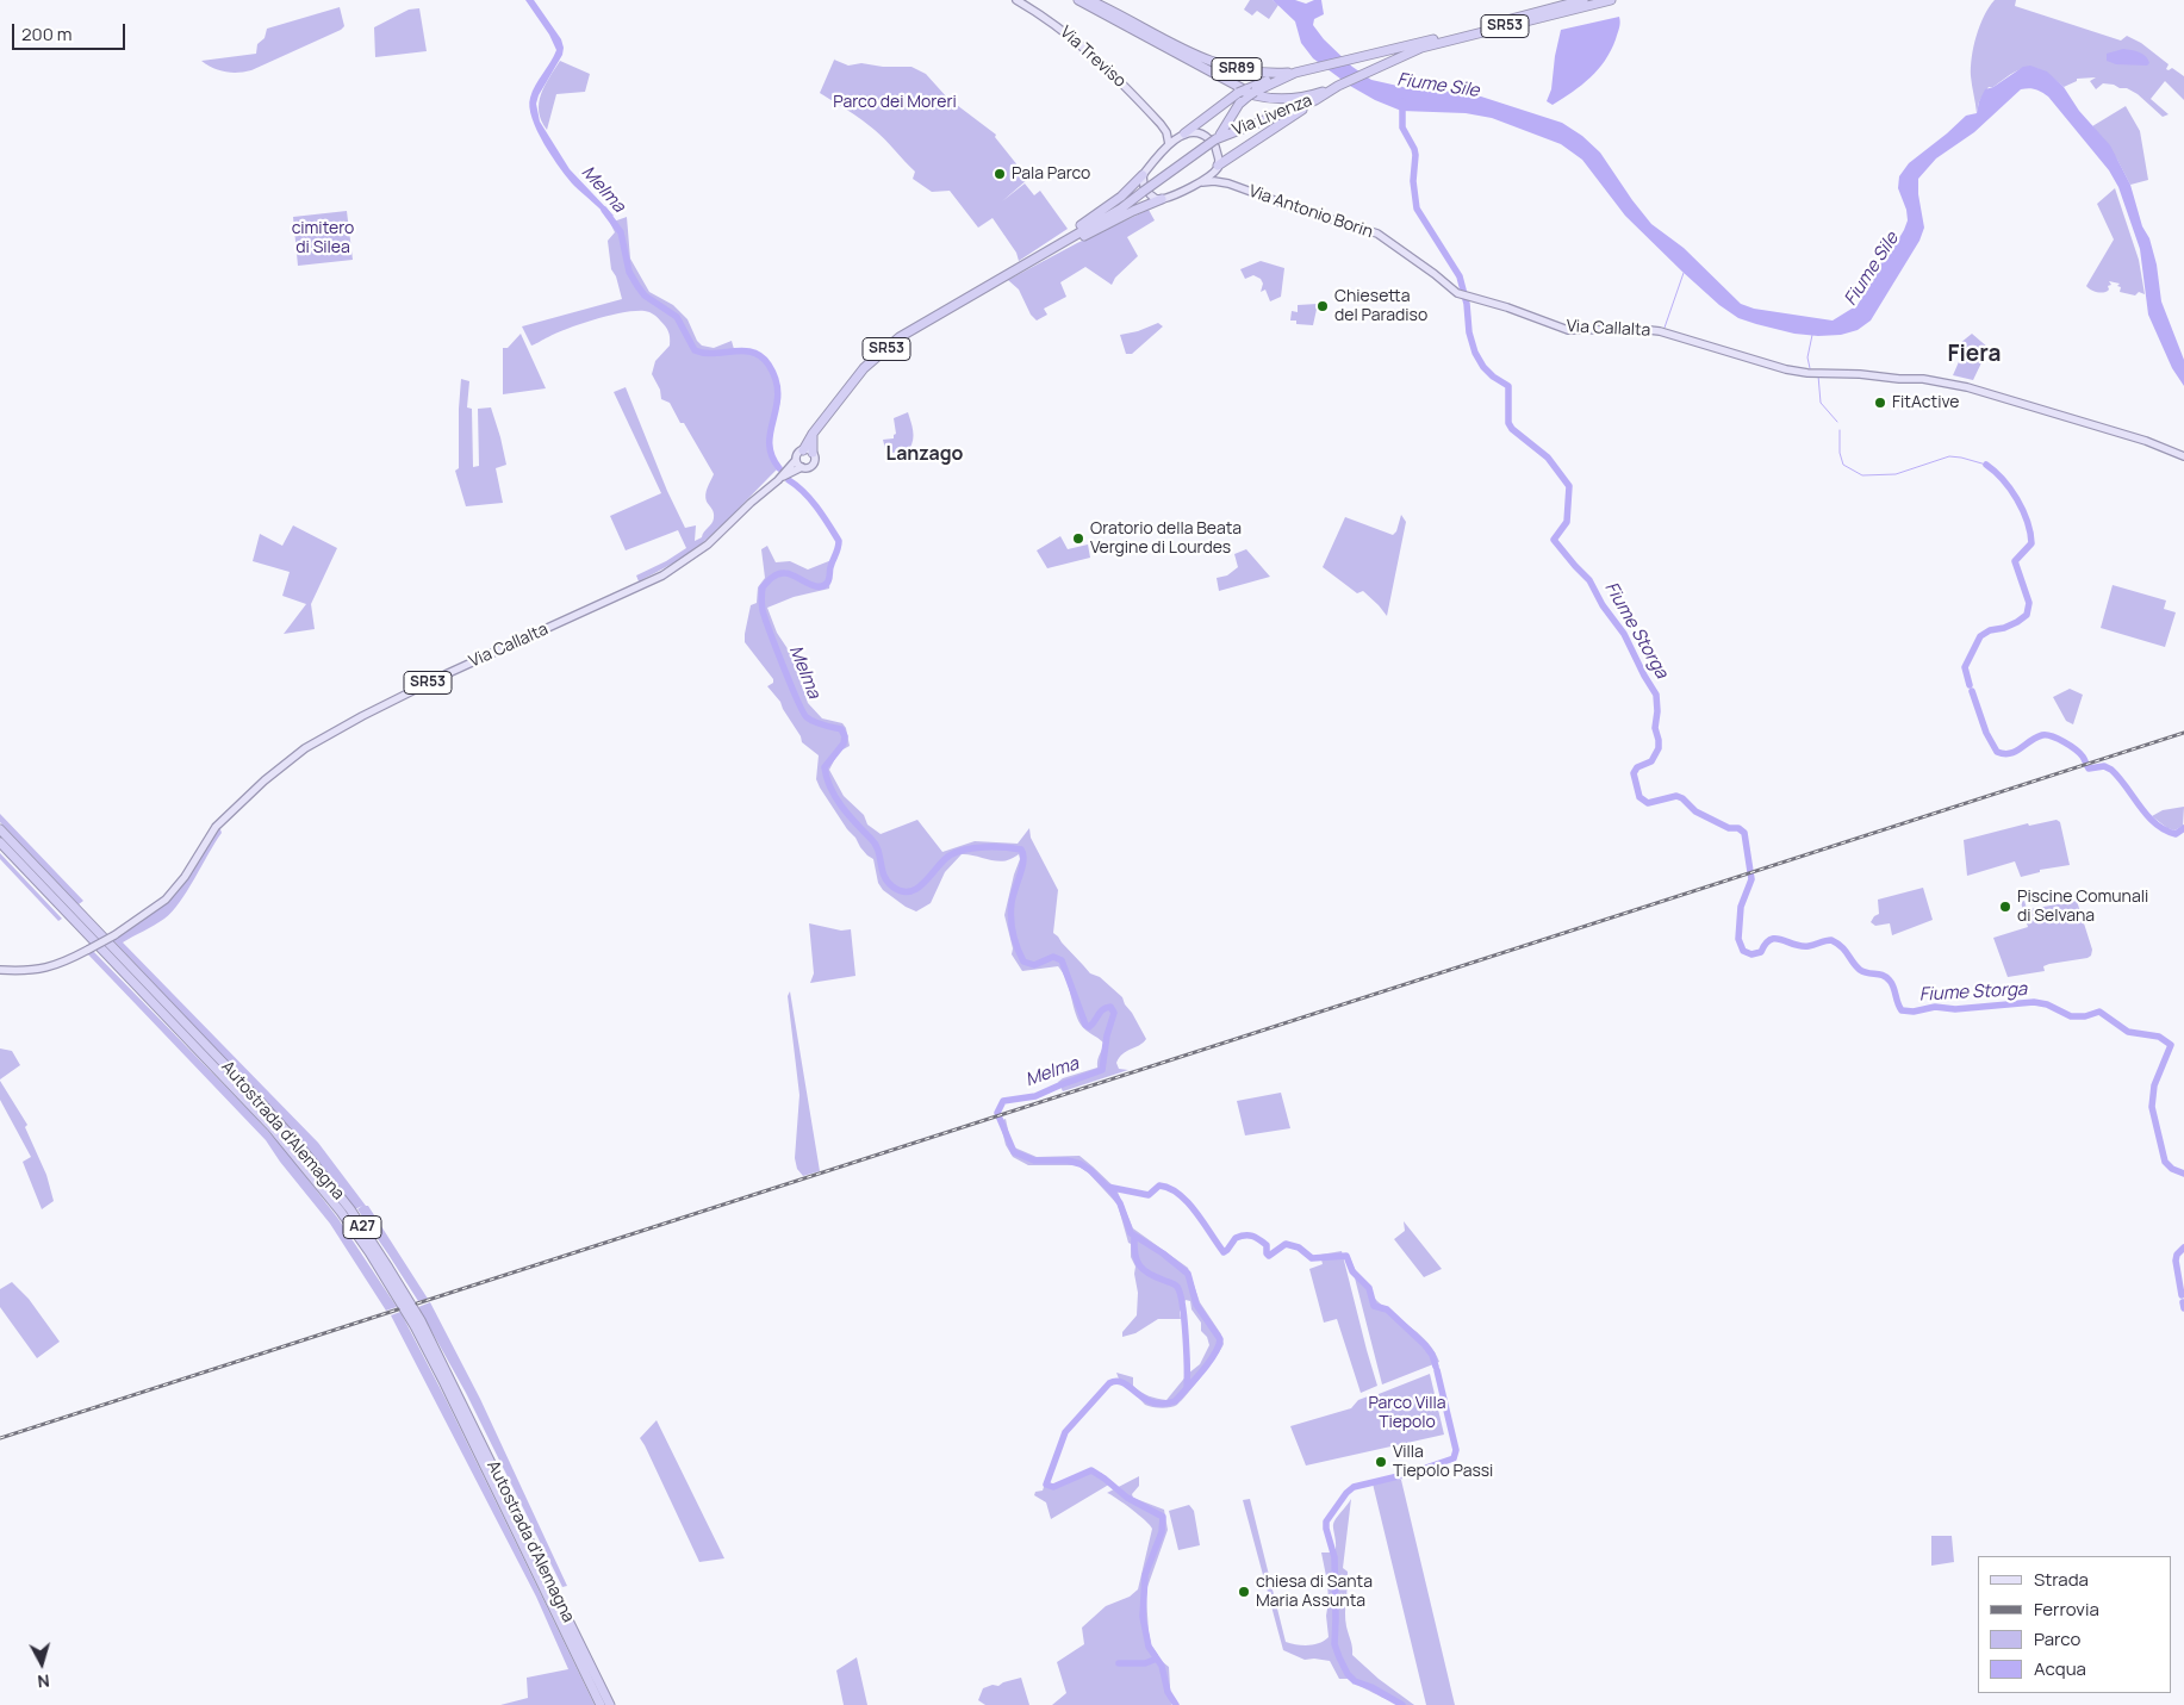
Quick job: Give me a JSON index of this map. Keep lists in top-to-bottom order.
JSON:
{
  "streets": {
    "highway": [
      "SR53",
      "SR89",
      "Via Livenza",
      "Autostrada d'Alemagna",
      "A27"
    ],
    "main road": ["Via Treviso", "Via Antonio Borin", "Via Callalta"]
  },
  "crossings": [
    ["SR53", "Via Treviso"],
    ["SR53", "Via Livenza"],
    ["SR53", "Via Callalta"],
    ["Via Treviso", "Via Livenza"],
    ["SR89", "Via Livenza"],
    ["Via Antonio Borin", "Via Callalta"]
  ],
  "districts": ["Fiera", "Lanzago"],
  "water": ["Fiume Sile", "Melma", "Fiume Storga"],
  "parks": ["Parco dei Moreri", "cimitero di Silea", "Parco Villa Tiepolo"],
  "places": [
    "Pala Parco",
    "Chiesetta del Paradiso",
    "FitActive",
    "Oratorio della Beata Vergine di Lourdes",
    "Piscine Comunali di Selvana",
    "Villa Tiepolo Passi",
    "chiesa di Santa Maria Assunta"
  ],
  "legend": [
    "Strada",
    "Ferrovia",
    "Parco",
    "Acqua"
  ],
  "scale_bar": "200 m",
  "north": "bottom"
}
